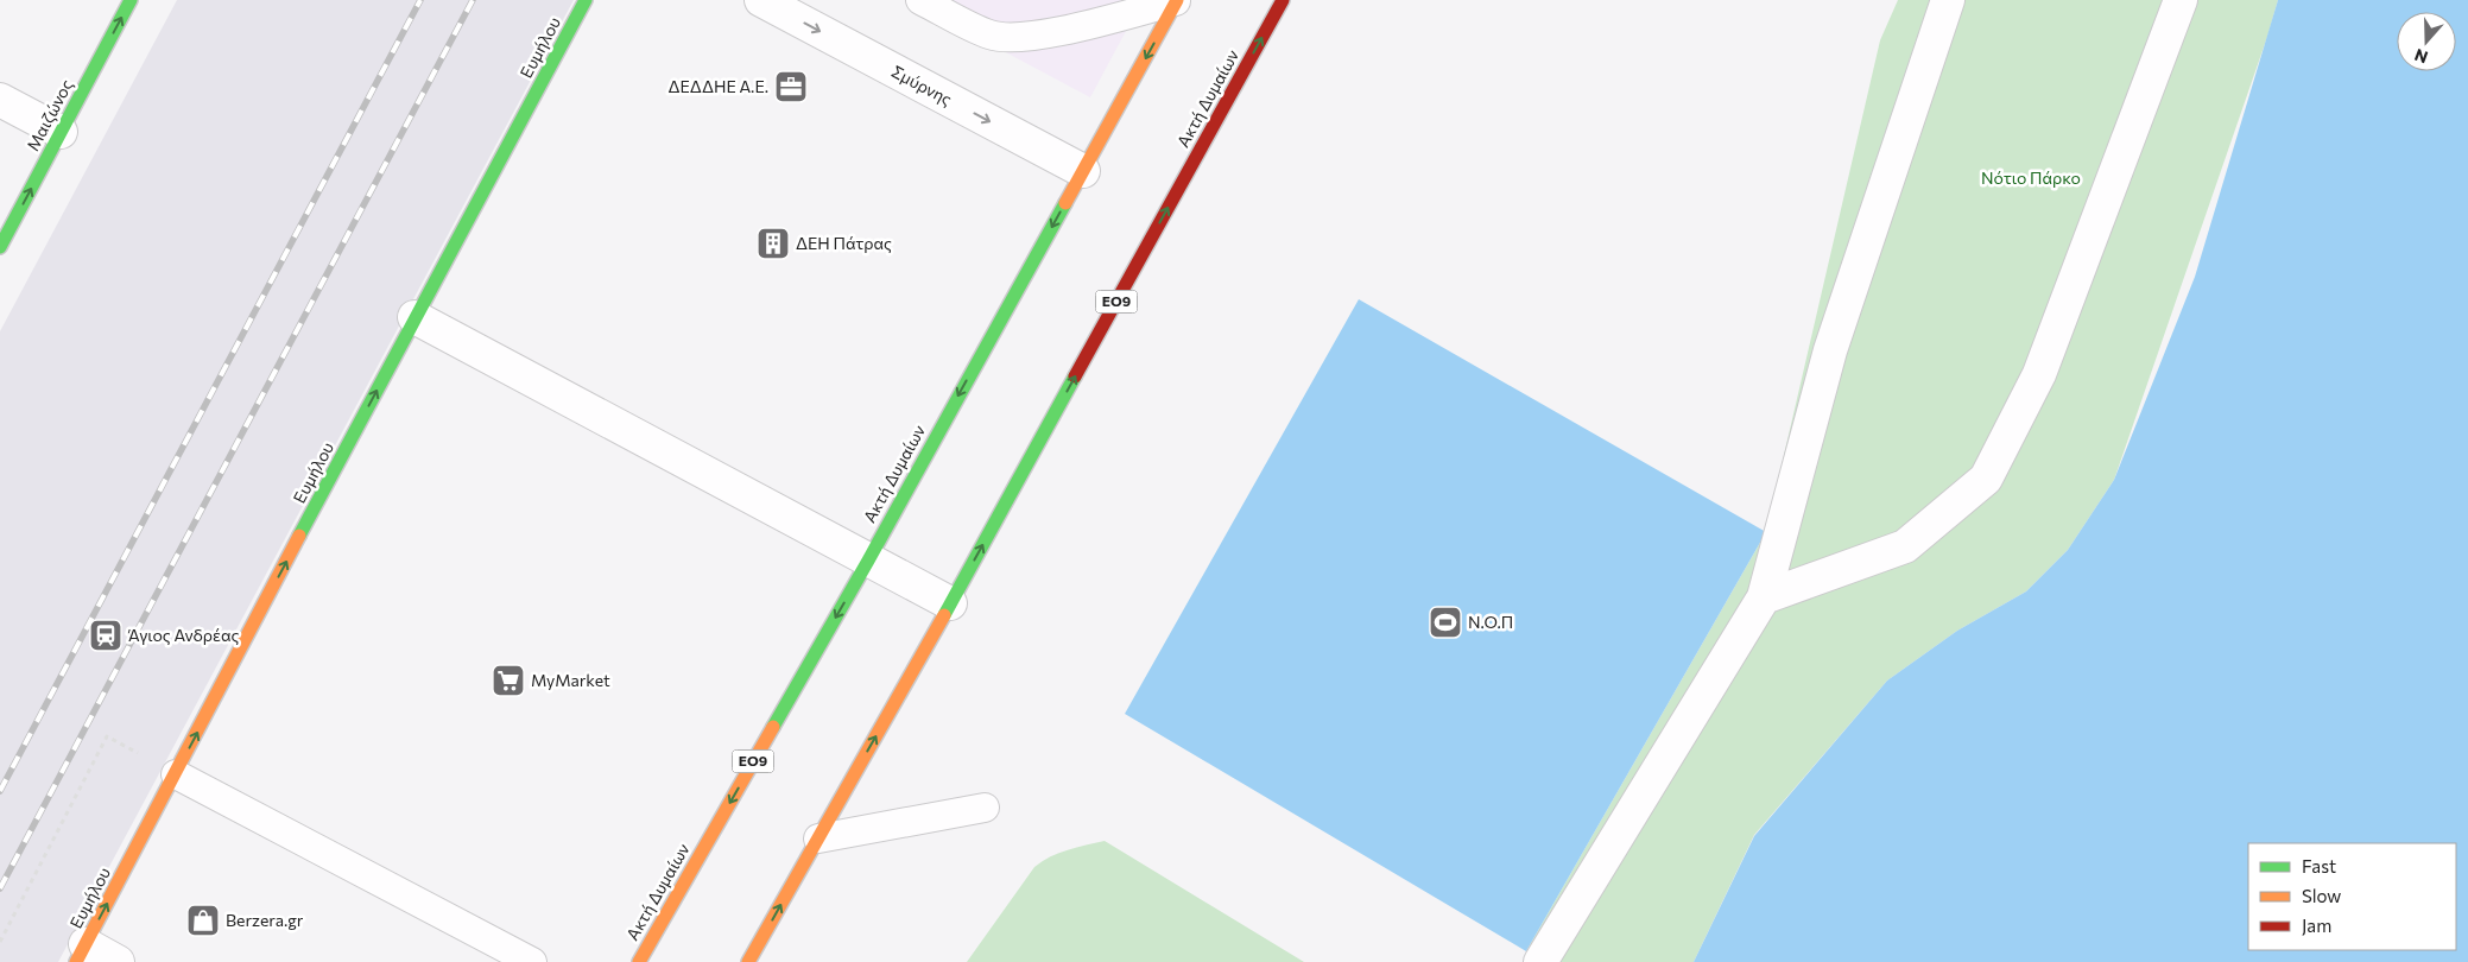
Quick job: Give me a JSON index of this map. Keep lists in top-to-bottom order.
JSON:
{
  "streets": {
    "main road": [
      "Ευμήλου",
      "Ακτή Δυμαίων",
      "Μαιζώνος",
      "ΕΟ9"
    ],
    "street": ["Σμύρνης"]
  },
  "crossings": [
    ["Σμύρνης", "Ακτή Δυμαίων"]
  ],
  "one_way": ["Ευμήλου", "Σμύρνης", "Μαιζώνος"],
  "parks": ["Νότιο Πάρκο"],
  "places": {
    "office": ["ΔΕΔΔΗΕ Α.Ε."],
    "building": ["ΔΕΗ Πάτρας"],
    "sports": ["Ν.Ο.Π"],
    "station": ["Άγιος Ανδρέας"],
    "supermarket": ["MyMarket"],
    "shop": ["Berzera.gr"]
  },
  "legend": ["Fast", "Slow", "Jam"],
  "north": "bottom"
}
